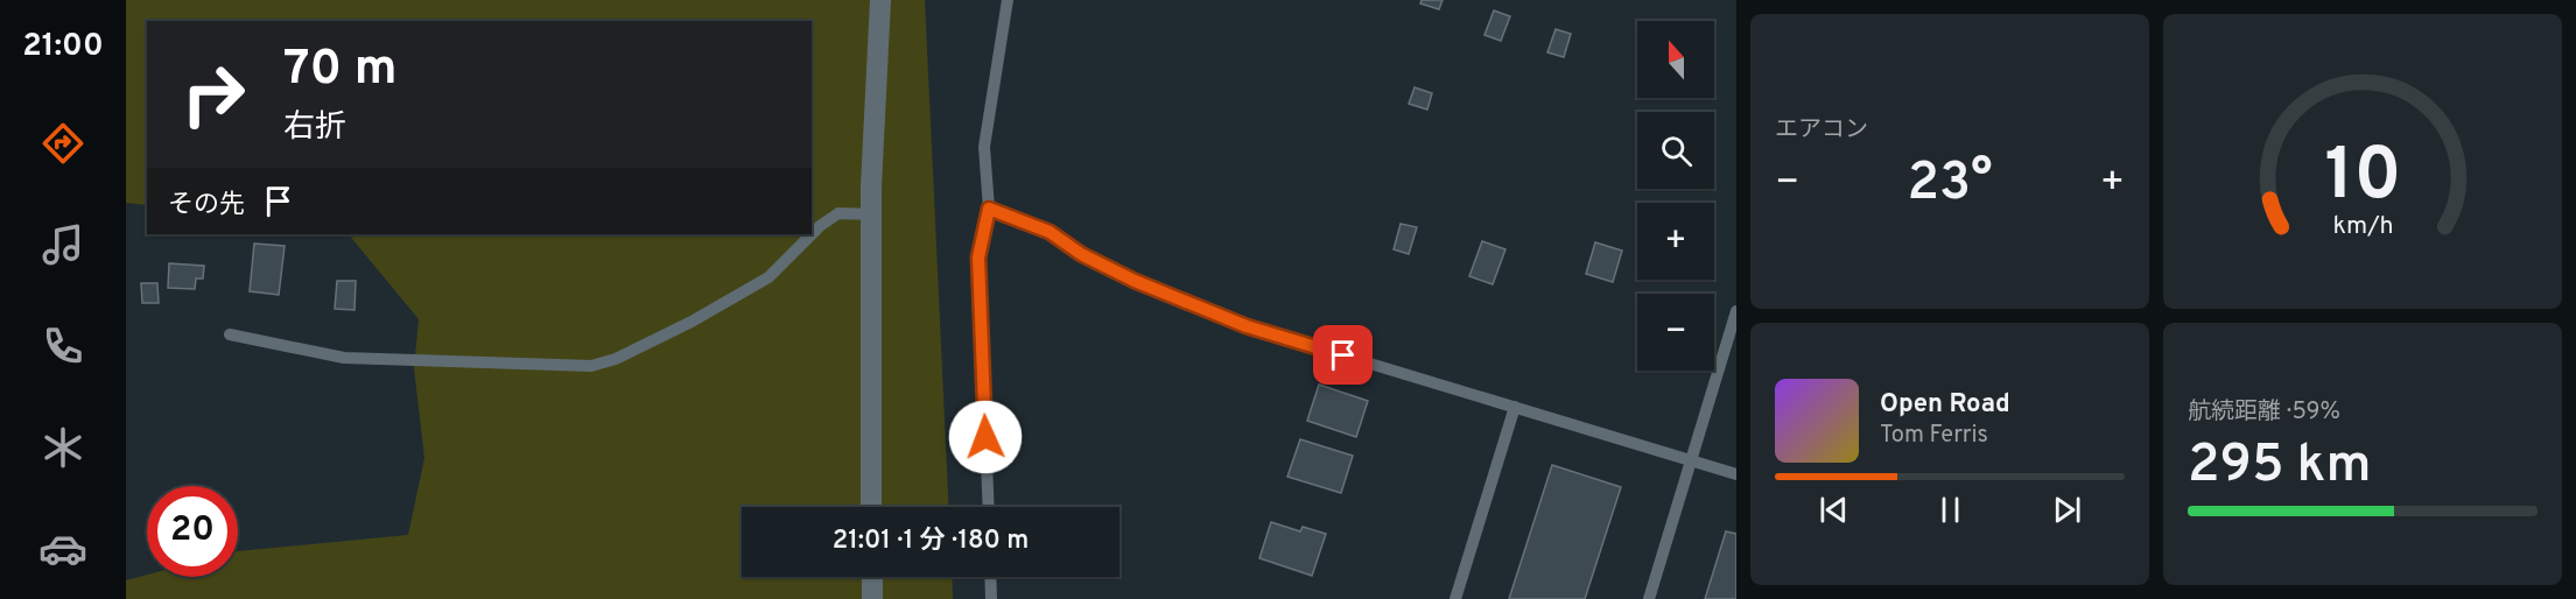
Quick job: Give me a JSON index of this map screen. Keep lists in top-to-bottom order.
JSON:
{
  "north": "top",
  "page": {
    "tabs": "21:00",
    "tile": [
      "エアコン",
      ["航続距離 · 59%", "295 km"]
    ],
    "map_buttons": ["+", "−"],
    "turn": ["70 m", "右折"],
    "heat": ["−", "23°", "+"],
    "then": "その先",
    "song": ["Open Road", "Tom Ferris"],
    "limit": "20",
    "trip": "21:01 · 1 分 · 180 m",
    "gauge": ["10", "km/h"]
  }
}
